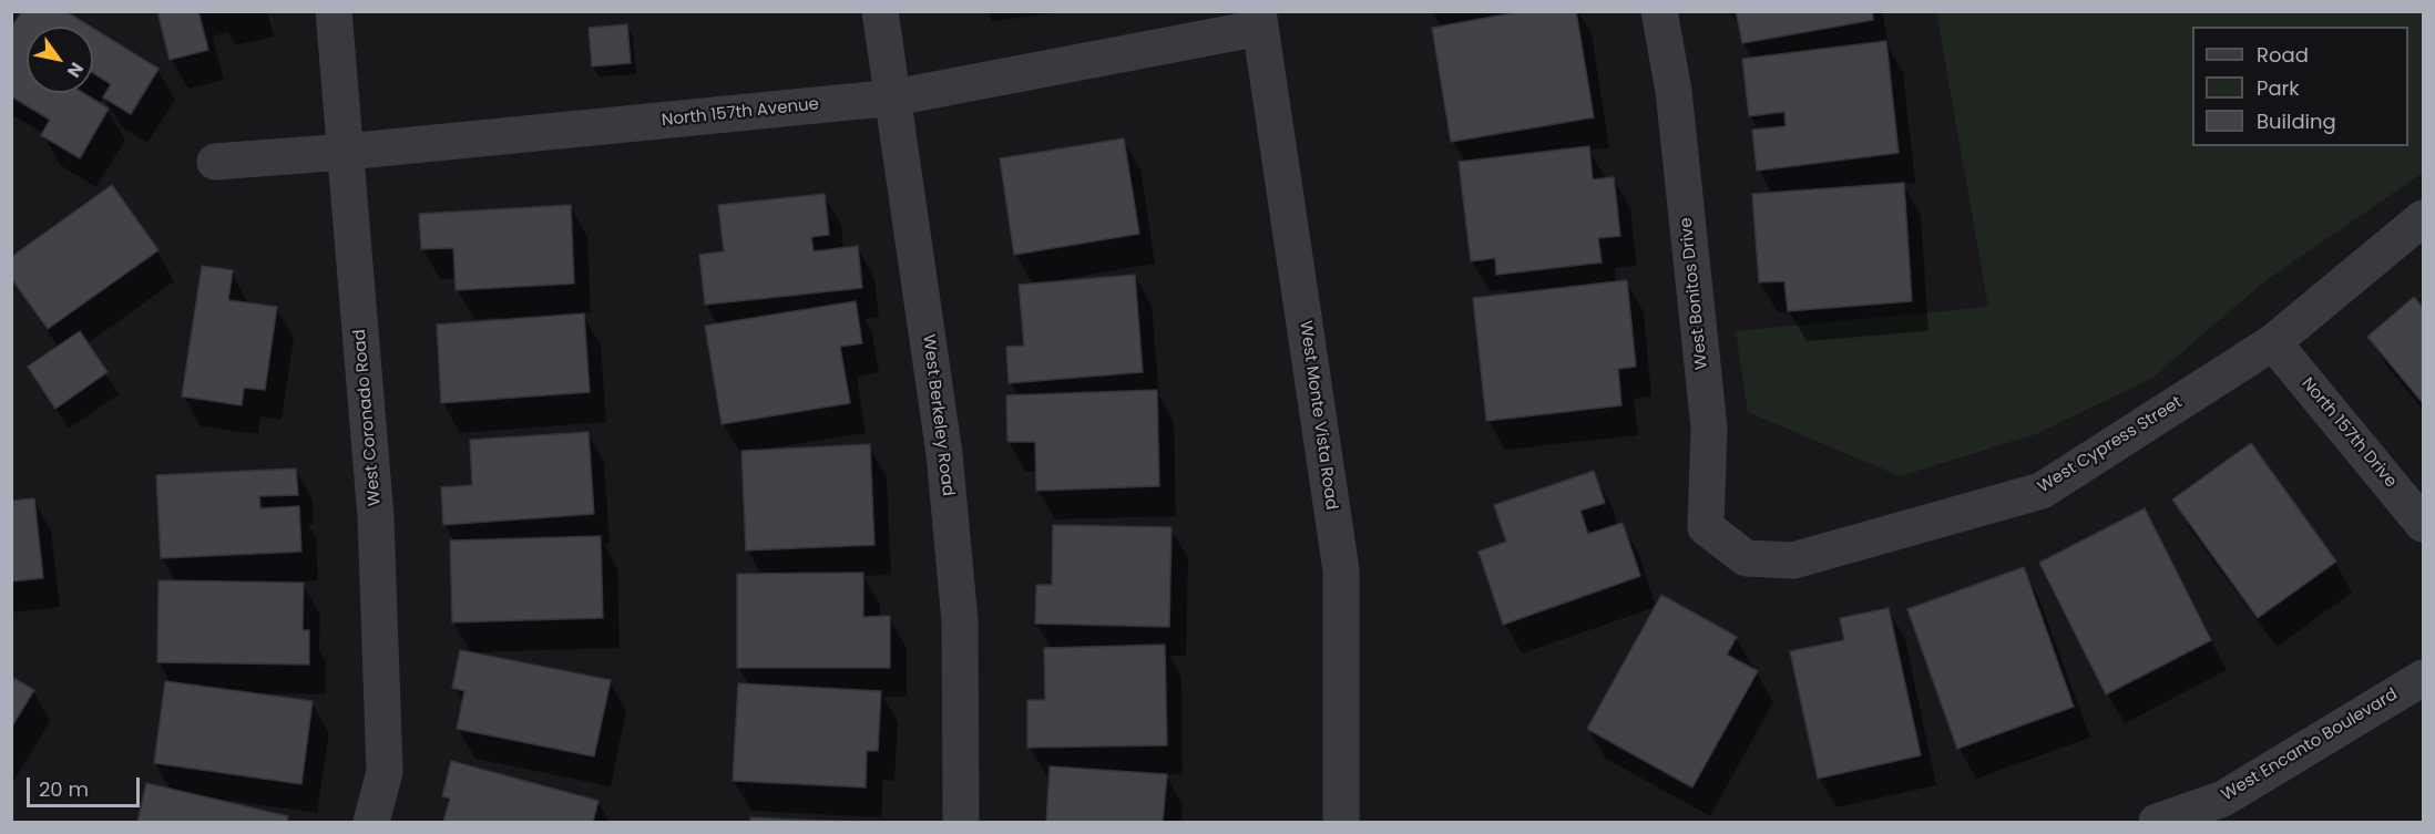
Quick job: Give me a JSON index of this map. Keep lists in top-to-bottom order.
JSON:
{
  "streets": {
    "street": [
      "North 157th Avenue",
      "West Bonitos Drive",
      "West Berkeley Road",
      "West Monte Vista Road",
      "West Coronado Road",
      "North 157th Drive",
      "West Cypress Street",
      "West Encanto Boulevard"
    ]
  },
  "crossings": [
    ["North 157th Avenue", "West Berkeley Road"],
    ["North 157th Avenue", "West Monte Vista Road"],
    ["North 157th Avenue", "West Coronado Road"],
    ["West Bonitos Drive", "West Cypress Street"],
    ["North 157th Drive", "West Cypress Street"]
  ],
  "legend": ["Road", "Park", "Building"],
  "scale_bar": "20 m",
  "north": "bottom right"
}
